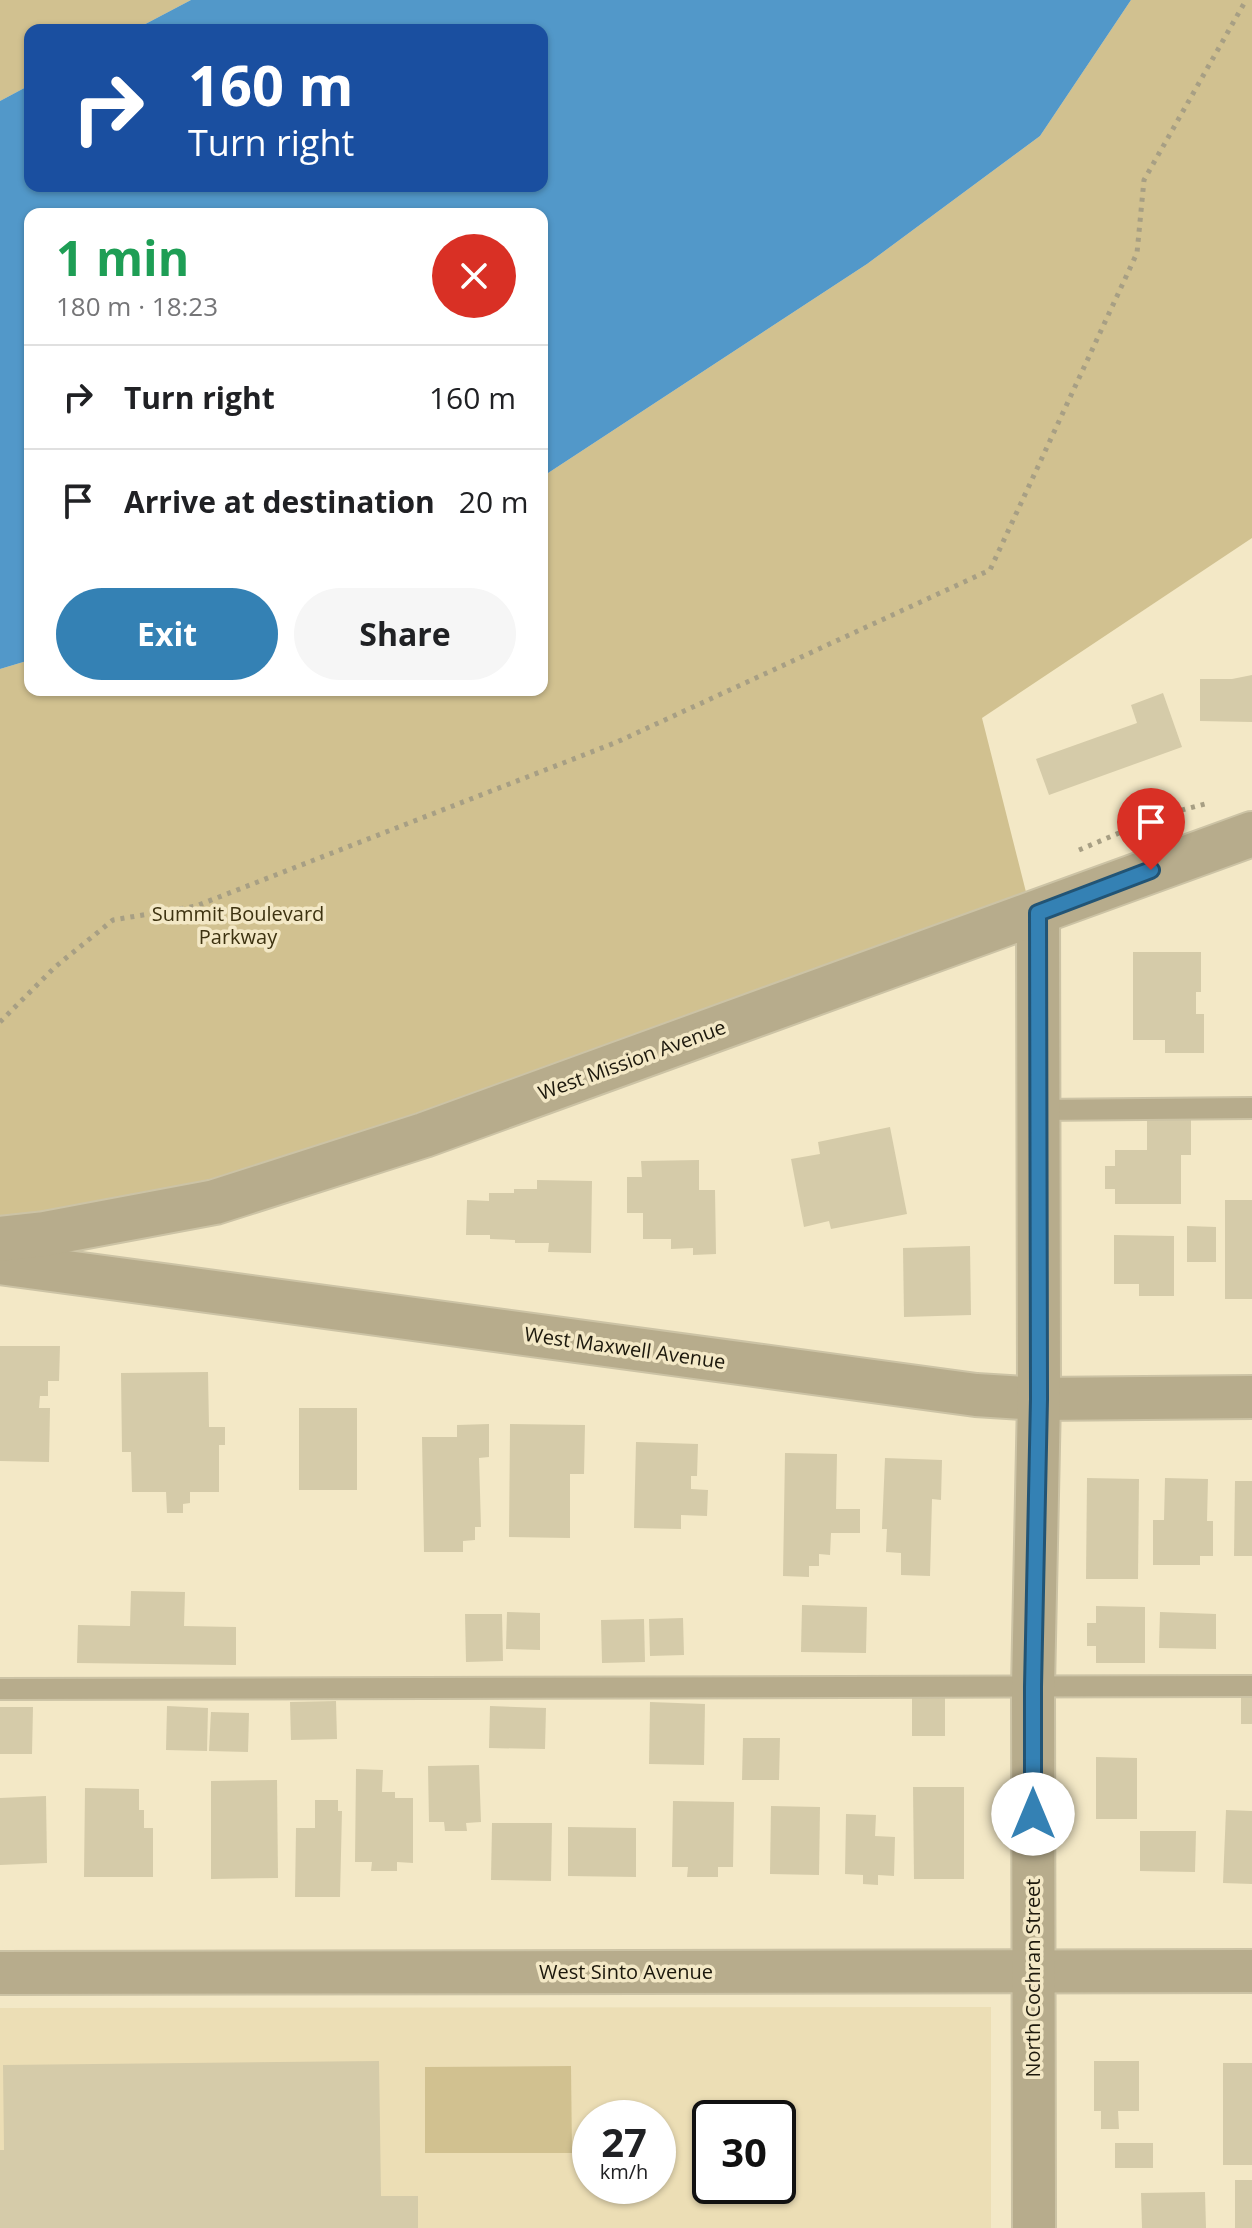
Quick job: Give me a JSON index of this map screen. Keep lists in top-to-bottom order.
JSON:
{
  "streets": {
    "street": [
      "West Mission Avenue",
      "West Maxwell Avenue",
      "West Sinto Avenue",
      "North Cochran Street"
    ]
  },
  "crossings": [
    ["West Mission Avenue", "North Cochran Street"],
    ["West Maxwell Avenue", "North Cochran Street"],
    ["West Sinto Avenue", "North Cochran Street"]
  ],
  "parks": ["Summit Boulevard Parkway"],
  "page": {
    "turn": ["160 m", "Turn right"],
    "heading": ["1 min", "180 m · 18:23"],
    "list": [
      {
        "name": "Turn right",
        "value": "160 m"
      },
      {
        "name": "Arrive at destination",
        "value": "20 m"
      }
    ],
    "buttons": ["Exit", "Share"],
    "speed": "27 km/h",
    "limit": "30"
  }
}
